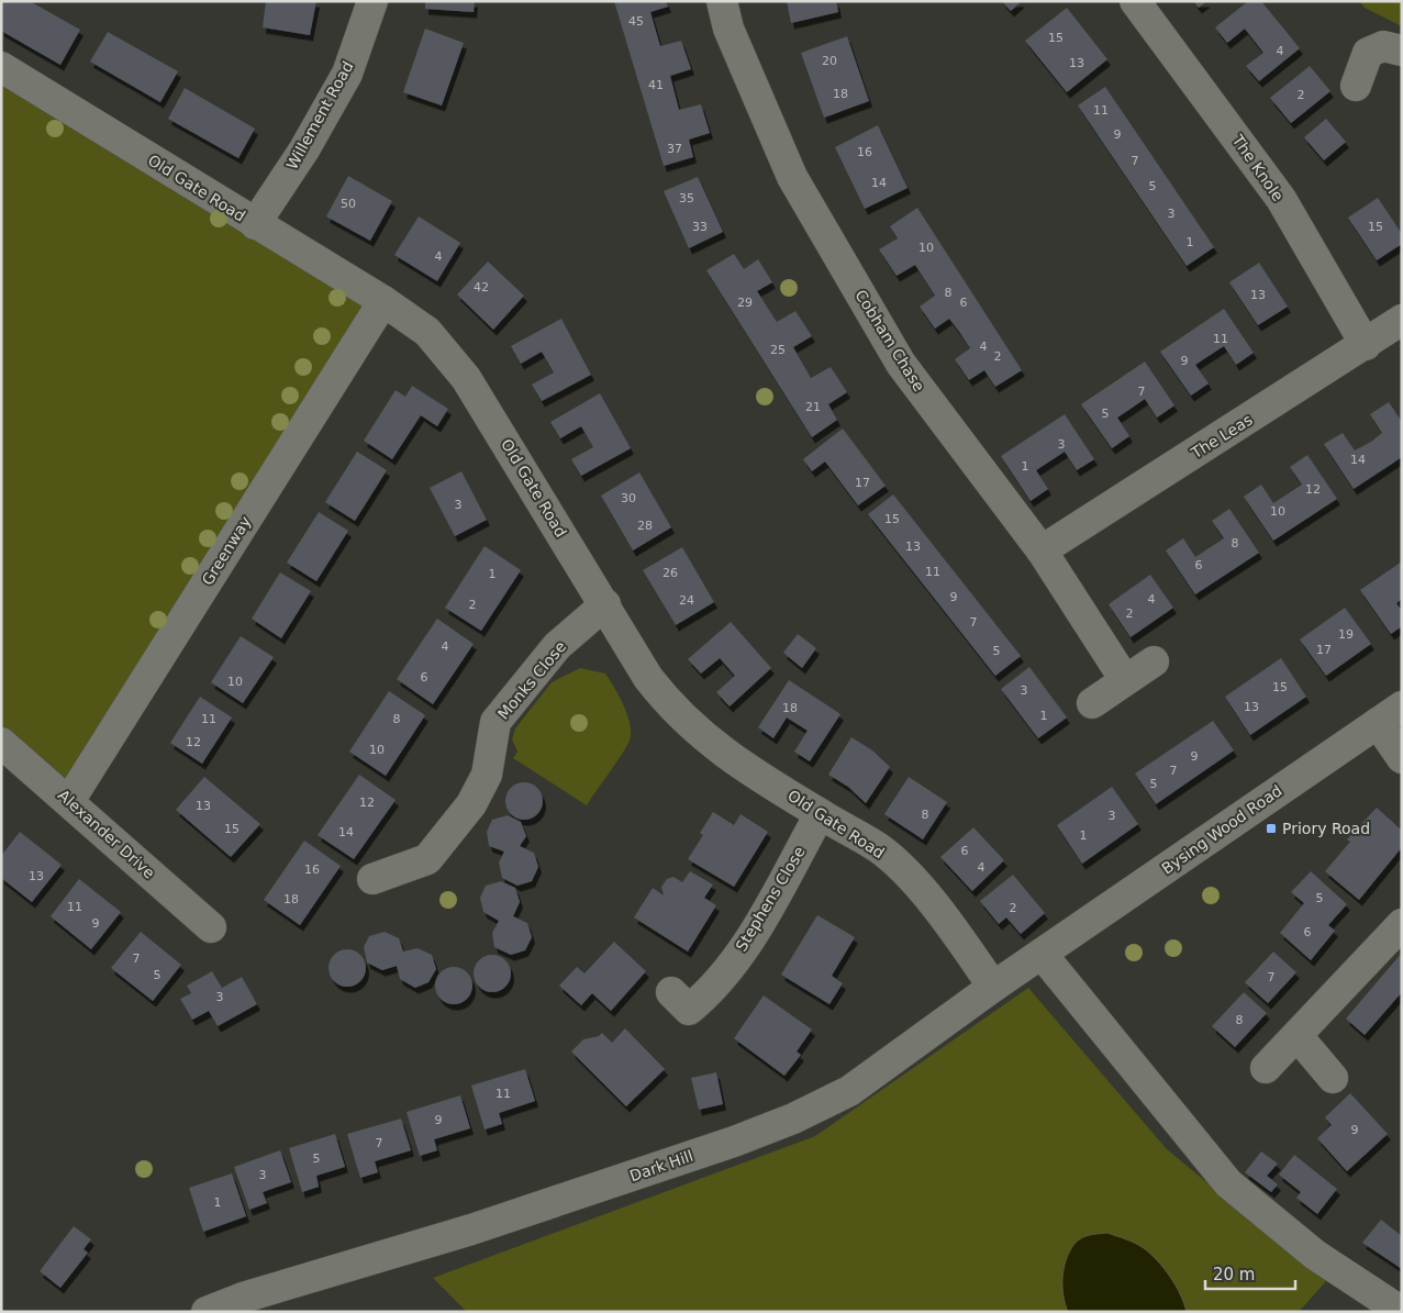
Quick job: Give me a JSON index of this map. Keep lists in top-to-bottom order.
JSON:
{
  "streets": {
    "street": [
      "Willement Road",
      "The Knole",
      "Old Gate Road",
      "Cobham Chase",
      "The Leas",
      "Greenway",
      "Monks Close",
      "Bysing Wood Road",
      "Alexander Drive",
      "Stephens Close",
      "Dark Hill"
    ]
  },
  "crossings": [
    ["Willement Road", "Old Gate Road"],
    ["The Knole", "The Leas"],
    ["Old Gate Road", "Greenway"],
    ["Old Gate Road", "Monks Close"],
    ["Old Gate Road", "Stephens Close"],
    ["Old Gate Road", "Dark Hill"],
    ["Cobham Chase", "The Leas"],
    ["Greenway", "Alexander Drive"],
    ["Bysing Wood Road", "Dark Hill"]
  ],
  "places": {
    "transit": ["Priory Road"]
  },
  "house_numbers": [
    "45",
    "15",
    "4",
    "20",
    "13",
    "41",
    "18",
    "2",
    "11",
    "9",
    "37",
    "16",
    "7",
    "14",
    "5",
    "35",
    "50",
    "3",
    "33",
    "15",
    "1",
    "10",
    "4",
    "42",
    "8",
    "13",
    "29",
    "6",
    "11",
    "4",
    "25",
    "2",
    "9",
    "7",
    "21",
    "5",
    "3",
    "14",
    "1",
    "17",
    "12",
    "30",
    "3",
    "10",
    "15",
    "28",
    "8",
    "13",
    "6",
    "11",
    "26",
    "1",
    "9",
    "4",
    "24",
    "2",
    "2",
    "7",
    "19",
    "4",
    "17",
    "5",
    "6",
    "10",
    "15",
    "3",
    "13",
    "18",
    "1",
    "11",
    "8",
    "12",
    "10",
    "9",
    "7",
    "5",
    "12",
    "13",
    "8",
    "3",
    "15",
    "14",
    "1",
    "6",
    "4",
    "16",
    "13",
    "5",
    "18",
    "11",
    "2",
    "9",
    "6",
    "7",
    "5",
    "7",
    "3",
    "8",
    "11",
    "9",
    "9",
    "7",
    "5",
    "3",
    "1"
  ],
  "scale_bar": "20 m"
}
